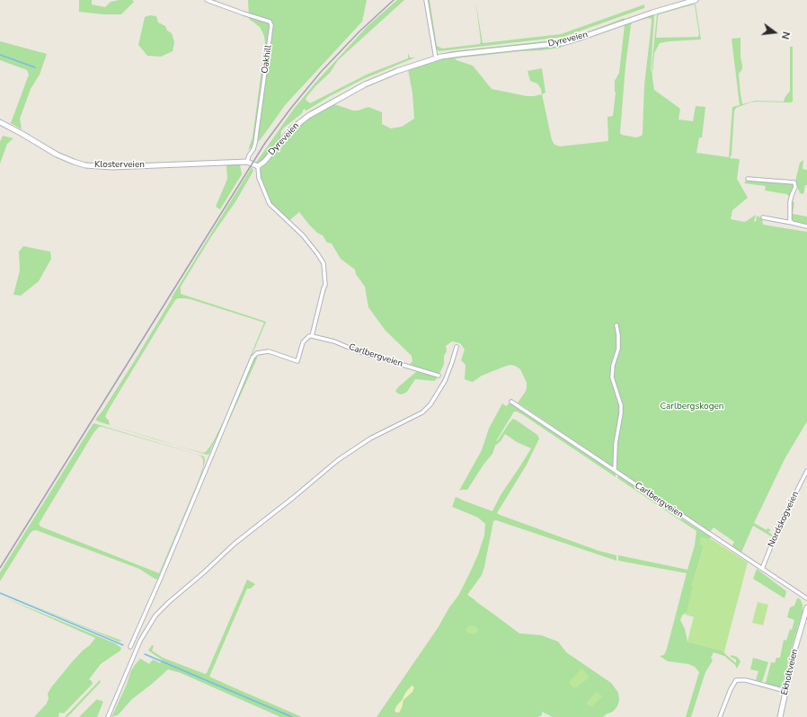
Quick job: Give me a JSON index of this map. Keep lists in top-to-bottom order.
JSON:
{
  "streets": {
    "main road": ["Dyreveien", "Klosterveien", "Ekholtveien"],
    "street": ["Oakhill", "Carlbergveien", "Nordskogveien"]
  },
  "crossings": [
    ["Oakhill", "Klosterveien"],
    ["Carlbergveien", "Nordskogveien"]
  ],
  "parks": ["Carlbergskogen"],
  "north": "right"
}
